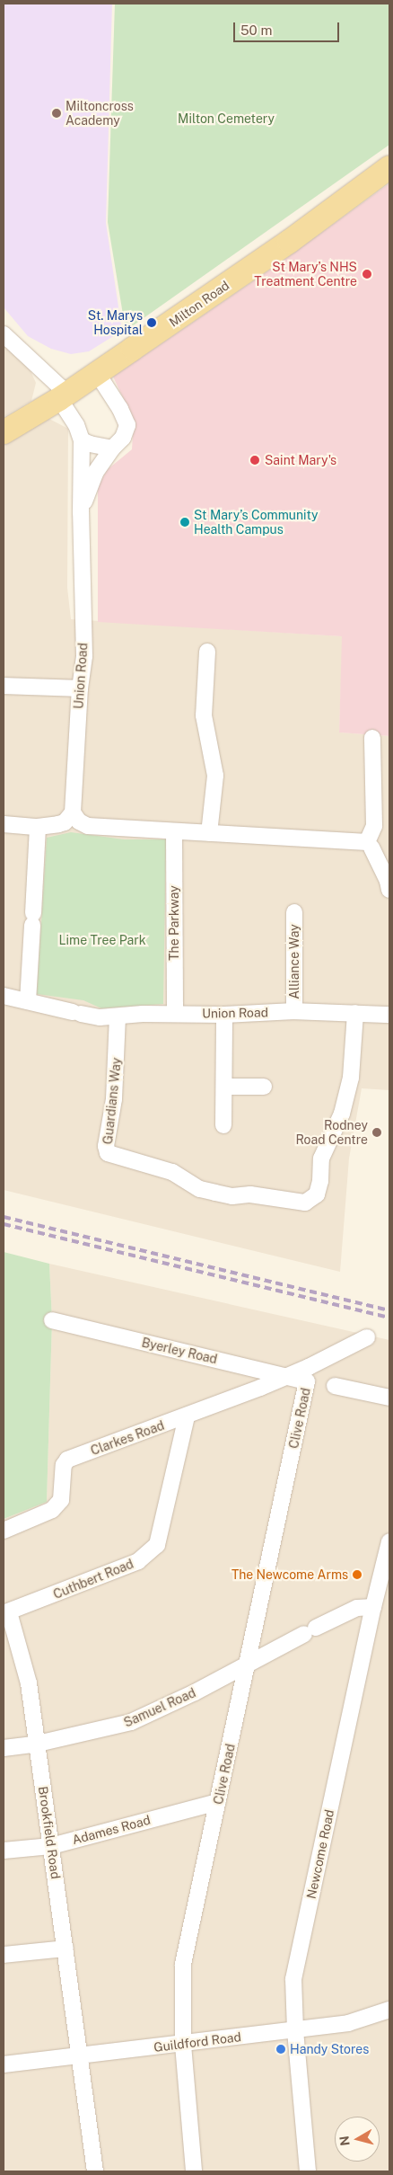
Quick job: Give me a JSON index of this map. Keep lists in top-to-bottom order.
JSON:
{
  "streets": {
    "main road": ["Milton Road"],
    "street": [
      "Union Road",
      "The Parkway",
      "Alliance Way",
      "Guardians Way",
      "Byerley Road",
      "Clive Road",
      "Clarkes Road",
      "Cuthbert Road",
      "Samuel Road",
      "Adames Road",
      "Brookfield Road",
      "Newcome Road",
      "Guildford Road"
    ]
  },
  "crossings": [
    ["Milton Road", "Union Road"],
    ["Union Road", "The Parkway"],
    ["Union Road", "Alliance Way"],
    ["Union Road", "Guardians Way"],
    ["Byerley Road", "Clive Road"],
    ["Byerley Road", "Clarkes Road"],
    ["Clive Road", "Samuel Road"],
    ["Clive Road", "Adames Road"],
    ["Clive Road", "Guildford Road"],
    ["Clarkes Road", "Cuthbert Road"],
    ["Cuthbert Road", "Brookfield Road"],
    ["Samuel Road", "Brookfield Road"],
    ["Samuel Road", "Newcome Road"],
    ["Adames Road", "Brookfield Road"],
    ["Brookfield Road", "Guildford Road"],
    ["Newcome Road", "Guildford Road"]
  ],
  "parks": ["Milton Cemetery", "Lime Tree Park"],
  "places": [
    "Miltoncross Academy",
    "St Mary’s NHS Treatment Centre",
    "St. Marys Hospital",
    "Saint Mary's",
    "St Mary’s Community Health Campus",
    "Rodney Road Centre",
    "The Newcome Arms",
    "Handy Stores"
  ],
  "scale_bar": "50 m",
  "north": "left"
}
